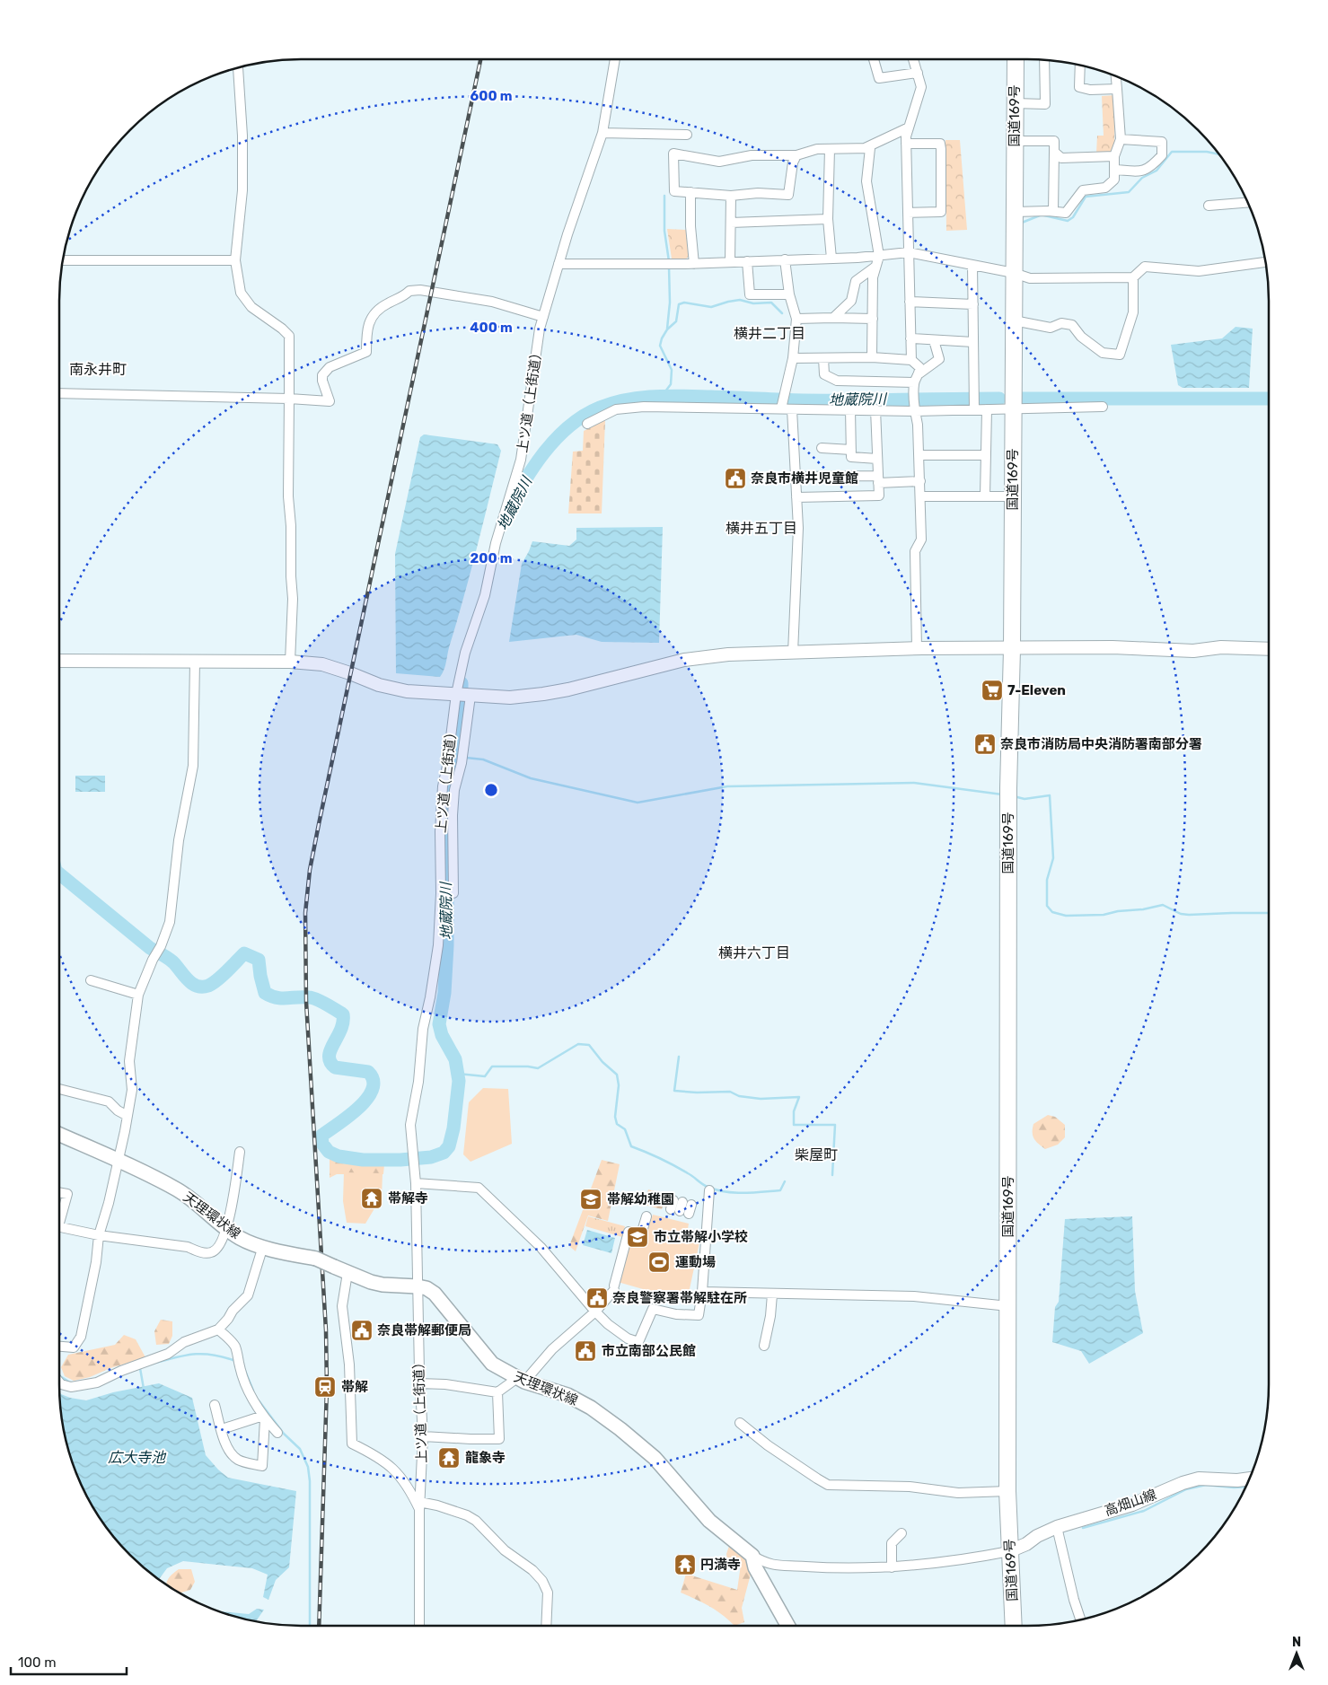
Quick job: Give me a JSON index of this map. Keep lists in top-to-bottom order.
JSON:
{
  "streets": {
    "highway": ["国道169号"],
    "main road": ["天理環状線"],
    "street": ["上ツ道（上街道）", "高畑山線"]
  },
  "crossings": [
    ["国道169号", "高畑山線"],
    ["上ツ道（上街道）", "天理環状線"]
  ],
  "districts": [
    "横井二丁目",
    "南永井町",
    "横井五丁目",
    "横井六丁目",
    "柴屋町"
  ],
  "water": ["地蔵院川", "広大寺池"],
  "places": {
    "public building": [
      "奈良市横井児童館",
      "奈良市消防局中央消防署南部分署",
      "奈良警察署帯解駐在所",
      "奈良帯解郵便局",
      "市立南部公民館"
    ],
    "supermarket": ["7-Eleven"],
    "temple": ["帯解寺", "龍象寺", "円満寺"],
    "school or university": ["帯解幼稚園", "市立帯解小学校"],
    "sports": ["運動場"],
    "station": ["帯解"]
  },
  "scale_bar": "100 m",
  "north": "top",
  "rings": ["600 m", "400 m", "200 m"]
}
